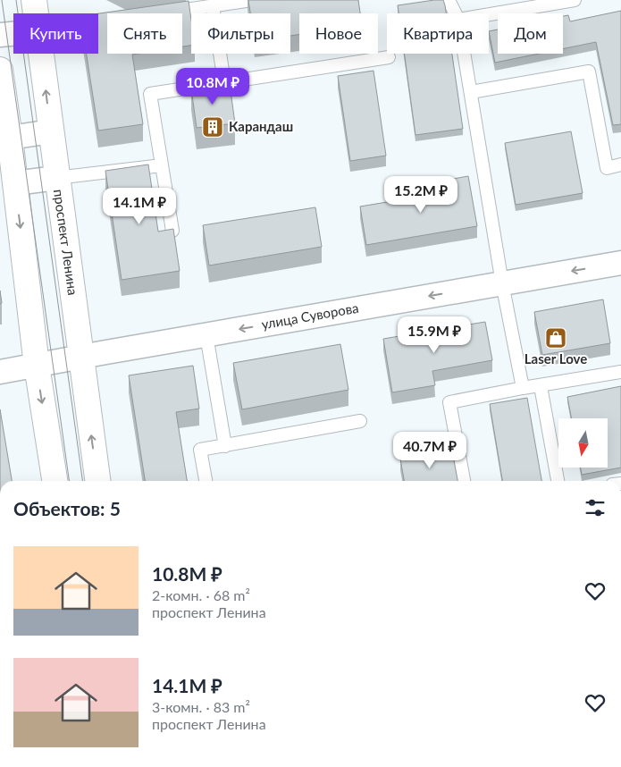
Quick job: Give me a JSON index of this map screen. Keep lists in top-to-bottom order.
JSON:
{
  "streets": {
    "main road": ["проспект Ленина"],
    "street": ["улица Суворова"]
  },
  "crossings": [
    ["проспект Ленина", "улица Суворова"]
  ],
  "one_way": ["улица Суворова"],
  "places": {
    "building": ["Карандаш"],
    "shop": ["Laser Love"]
  },
  "north": "bottom",
  "page": {
    "chip": [
      "Купить",
      "Снять",
      "Фильтры",
      "Новое",
      "Квартира",
      "Дом"
    ],
    "price": [
      "10.8M ₽",
      "15.2M ₽",
      "14.1M ₽",
      "15.9M ₽",
      "40.7M ₽"
    ],
    "heading": "Объектов: 5",
    "list": [
      {
        "name": "10.8M ₽",
        "note": "2-комн. · 68 m² · проспект Ленина"
      },
      {
        "name": "14.1M ₽",
        "note": "3-комн. · 83 m² · проспект Ленина"
      }
    ]
  }
}
